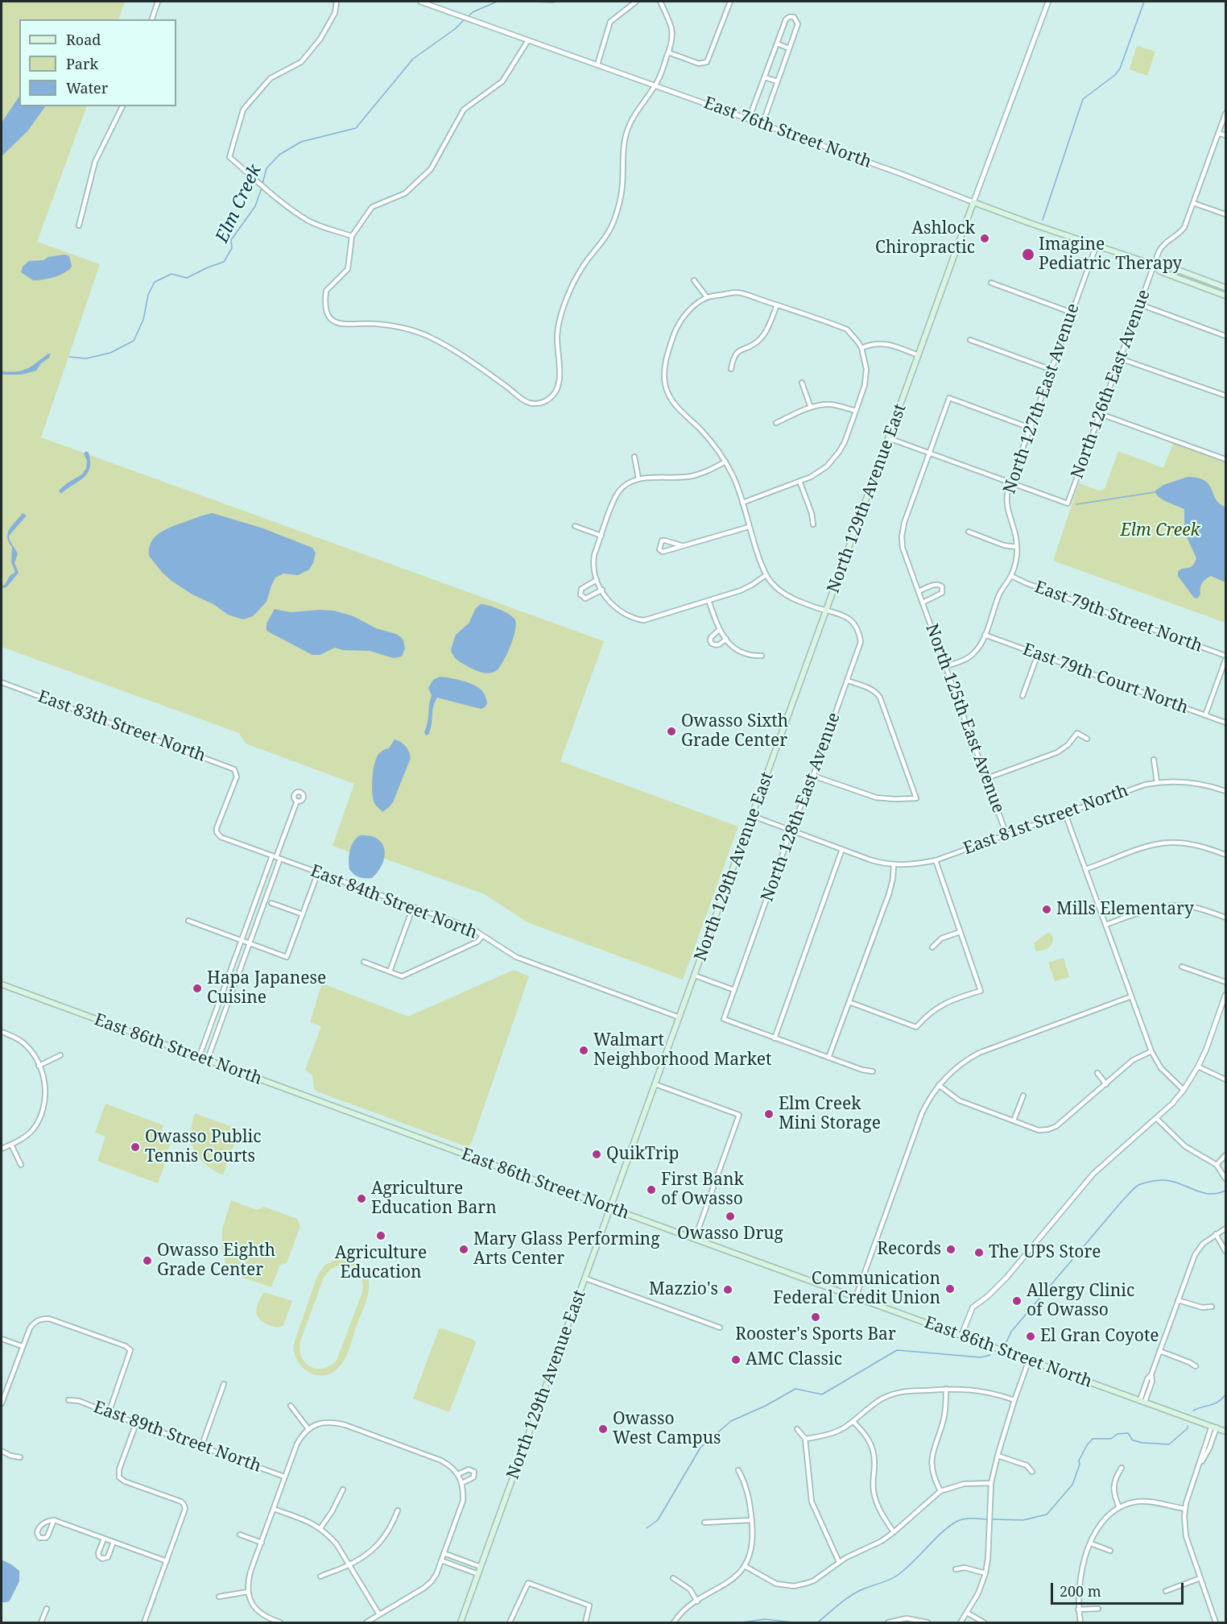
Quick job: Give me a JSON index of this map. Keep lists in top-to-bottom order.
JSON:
{
  "streets": {
    "main road": ["East 76th Street North", "North 129th Avenue East", "East 86th Street North"],
    "street": [
      "North 126th East Avenue",
      "North 127th East Avenue",
      "East 79th Street North",
      "East 79th Court North",
      "North 125th East Avenue",
      "East 83th Street North",
      "North 128th East Avenue",
      "East 81st Street North",
      "East 84th Street North",
      "East 89th Street North"
    ]
  },
  "crossings": [
    ["East 76th Street North", "North 126th East Avenue"],
    ["East 76th Street North", "North 127th East Avenue"],
    ["East 76th Street North", "North 129th Avenue East"],
    ["North 126th East Avenue", "North 127th East Avenue"],
    ["North 127th East Avenue", "East 79th Street North"],
    ["North 127th East Avenue", "East 79th Court North"],
    ["North 127th East Avenue", "North 125th East Avenue"],
    ["North 129th Avenue East", "North 128th East Avenue"],
    ["North 129th Avenue East", "East 81st Street North"],
    ["North 129th Avenue East", "East 84th Street North"],
    ["North 129th Avenue East", "East 86th Street North"],
    ["North 125th East Avenue", "East 81st Street North"],
    ["East 83th Street North", "East 84th Street North"],
    ["North 128th East Avenue", "East 81st Street North"]
  ],
  "water": ["Elm Creek"],
  "parks": ["Elm Creek"],
  "places": [
    "Ashlock Chiropractic",
    "Imagine Pediatric Therapy",
    "Owasso Sixth Grade Center",
    "Mills Elementary",
    "Hapa Japanese Cuisine",
    "Walmart Neighborhood Market",
    "Elm Creek Mini Storage",
    "Owasso Public Tennis Courts",
    "QuikTrip",
    "First Bank of Owasso",
    "Agriculture Education Barn",
    "Owasso Drug",
    "Agriculture Education",
    "Mary Glass Performing Arts Center",
    "Records",
    "The UPS Store",
    "Owasso Eighth Grade Center",
    "Communication Federal Credit Union",
    "Mazzio's",
    "Allergy Clinic of Owasso",
    "Rooster's Sports Bar",
    "El Gran Coyote",
    "AMC Classic",
    "Owasso West Campus"
  ],
  "legend": ["Road", "Park", "Water"],
  "scale_bar": "200 m"
}
